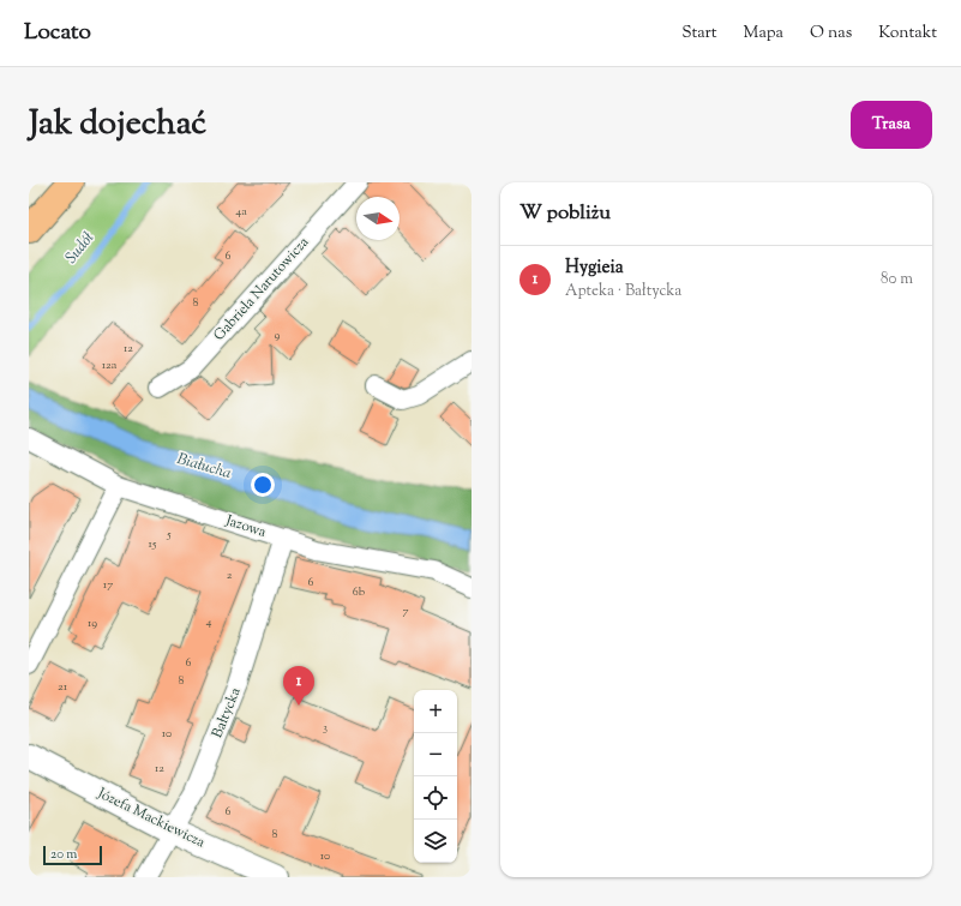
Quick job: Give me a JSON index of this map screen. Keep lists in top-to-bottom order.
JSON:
{
  "streets": {
    "street": [
      "Gabriela Narutowicza",
      "Jazowa",
      "Bałtycka",
      "Józefa Mackiewicza"
    ]
  },
  "crossings": [
    ["Jazowa", "Bałtycka"],
    ["Bałtycka", "Józefa Mackiewicza"]
  ],
  "water": ["Sudół", "Białucha"],
  "house_numbers": [
    "4a",
    "6",
    "8",
    "9",
    "12",
    "12a",
    "5",
    "15",
    "2",
    "6",
    "17",
    "6b",
    "7",
    "4",
    "19",
    "6",
    "8",
    "21",
    "3",
    "10",
    "12",
    "6",
    "8",
    "10"
  ],
  "scale_bar": "20 m",
  "north": "right",
  "page": {
    "header": "Locato",
    "nav": [
      "Start",
      "Mapa",
      "O nas",
      "Kontakt"
    ],
    "title": "Jak dojechać",
    "buttons": "Trasa",
    "heading": "W pobliżu",
    "list": [
      {
        "mark": "1",
        "name": "Hygieia",
        "note": "Apteka · Bałtycka",
        "value": "80 m"
      }
    ],
    "pins": "1",
    "map_buttons": ["+", "−"],
    "scale": "20 m"
  }
}
